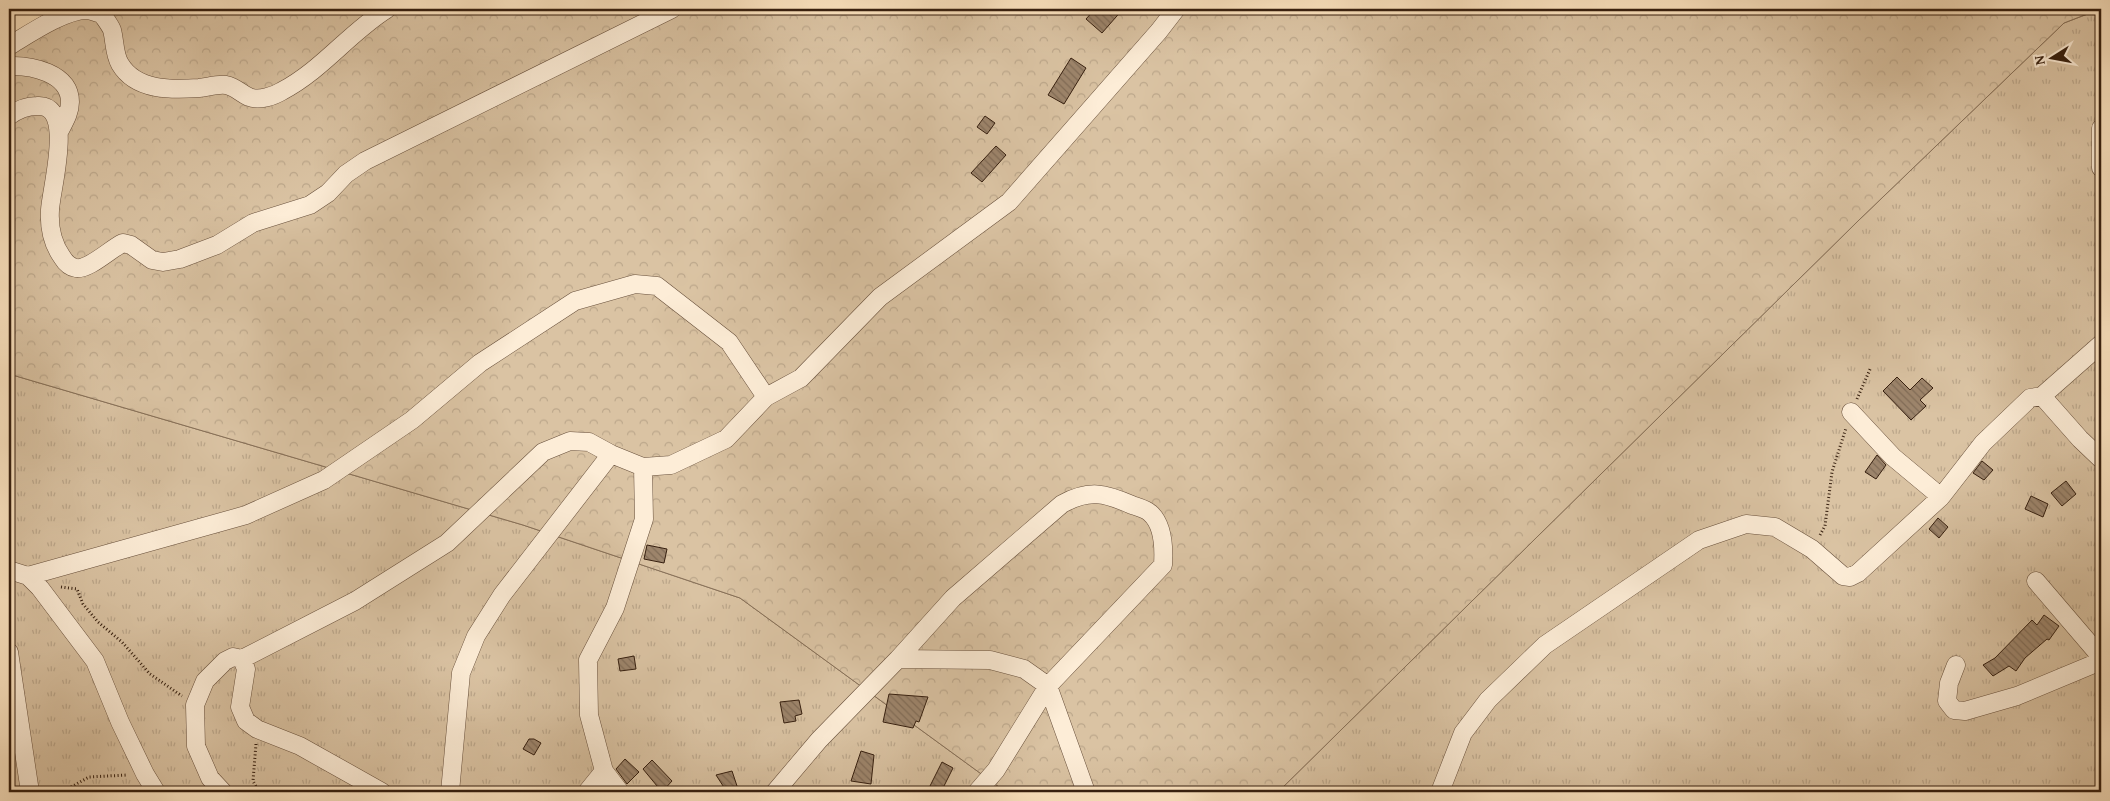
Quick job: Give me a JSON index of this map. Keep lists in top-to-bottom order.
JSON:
{
  "north": "left"
}
